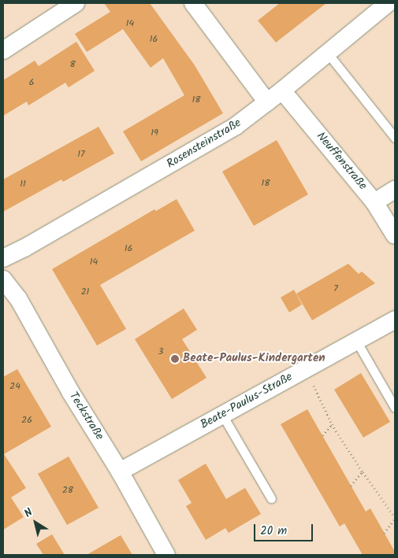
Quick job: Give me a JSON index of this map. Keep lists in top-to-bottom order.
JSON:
{
  "streets": {
    "street": [
      "Rosensteinstraße",
      "Neuffenstraße",
      "Beate-Paulus-Straße",
      "Teckstraße"
    ]
  },
  "crossings": [
    ["Rosensteinstraße", "Neuffenstraße"],
    ["Beate-Paulus-Straße", "Teckstraße"]
  ],
  "places": ["Beate-Paulus-Kindergarten"],
  "house_numbers": [
    "14",
    "16",
    "8",
    "6",
    "18",
    "19",
    "17",
    "18",
    "11",
    "16",
    "14",
    "7",
    "21",
    "3",
    "24",
    "26",
    "28"
  ],
  "scale_bar": "20 m",
  "north": "top left"
}
